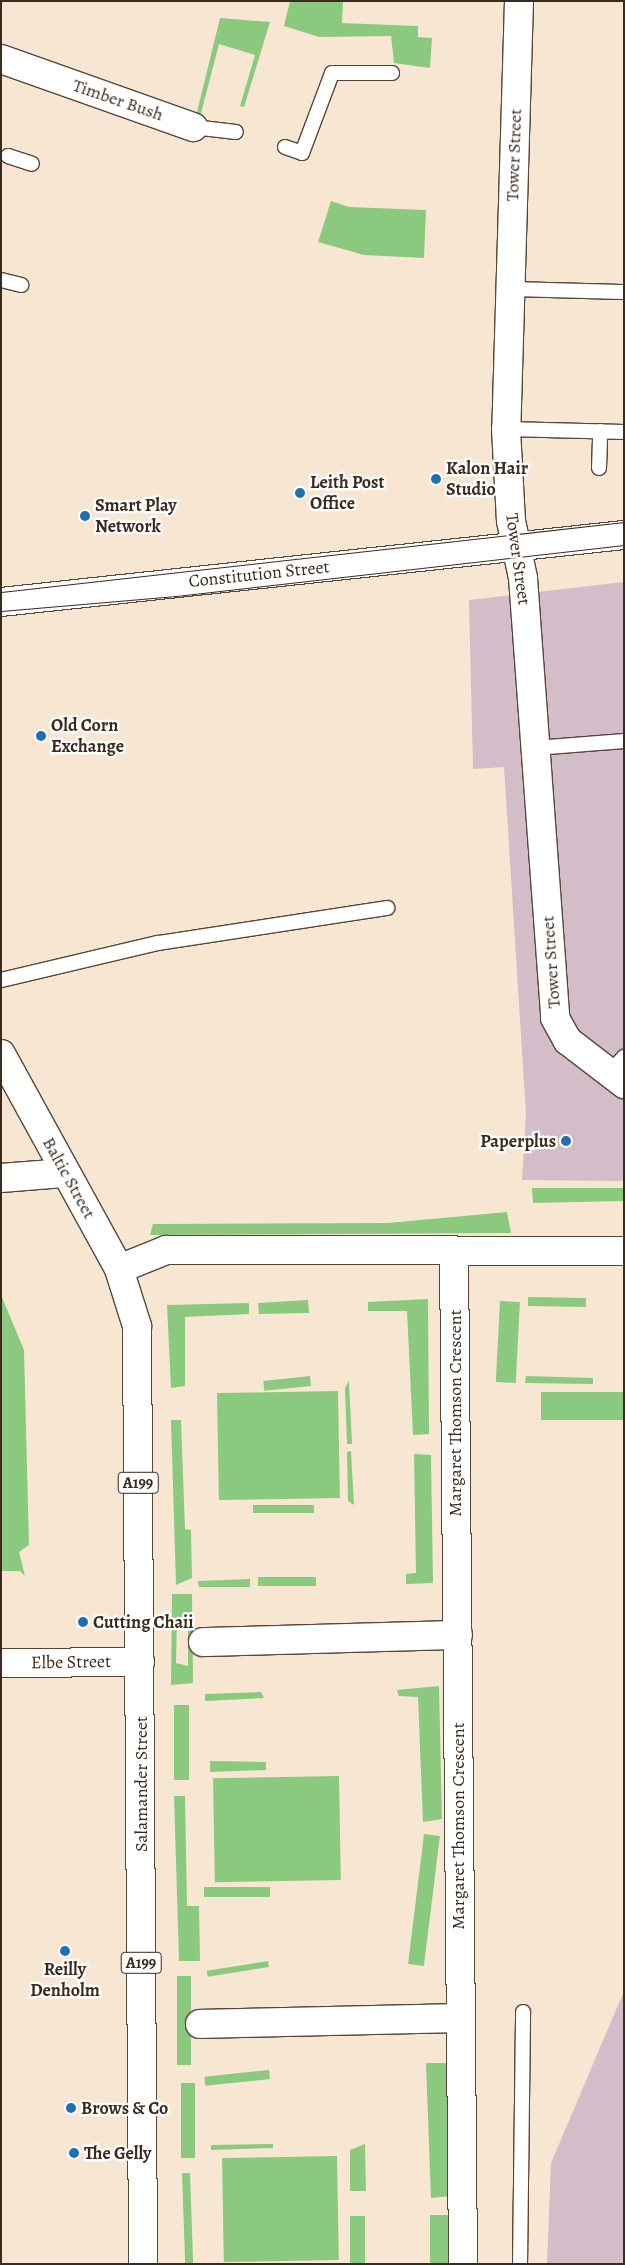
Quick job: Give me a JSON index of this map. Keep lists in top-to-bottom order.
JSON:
{
  "streets": {
    "street": [
      "Timber Bush",
      "Tower Street",
      "Constitution Street",
      "Baltic Street",
      "Margaret Thomson Crescent",
      "A199",
      "Elbe Street",
      "Salamander Street"
    ]
  },
  "crossings": [
    ["Tower Street", "Constitution Street"],
    ["Baltic Street", "Salamander Street"],
    ["Elbe Street", "Salamander Street"]
  ],
  "places": [
    "Kalon Hair Studio",
    "Leith Post Office",
    "Smart Play Network",
    "Old Corn Exchange",
    "Paperplus",
    "Cutting Chaii",
    "Reilly Denholm",
    "Brows & Co",
    "The Gelly"
  ]
}
